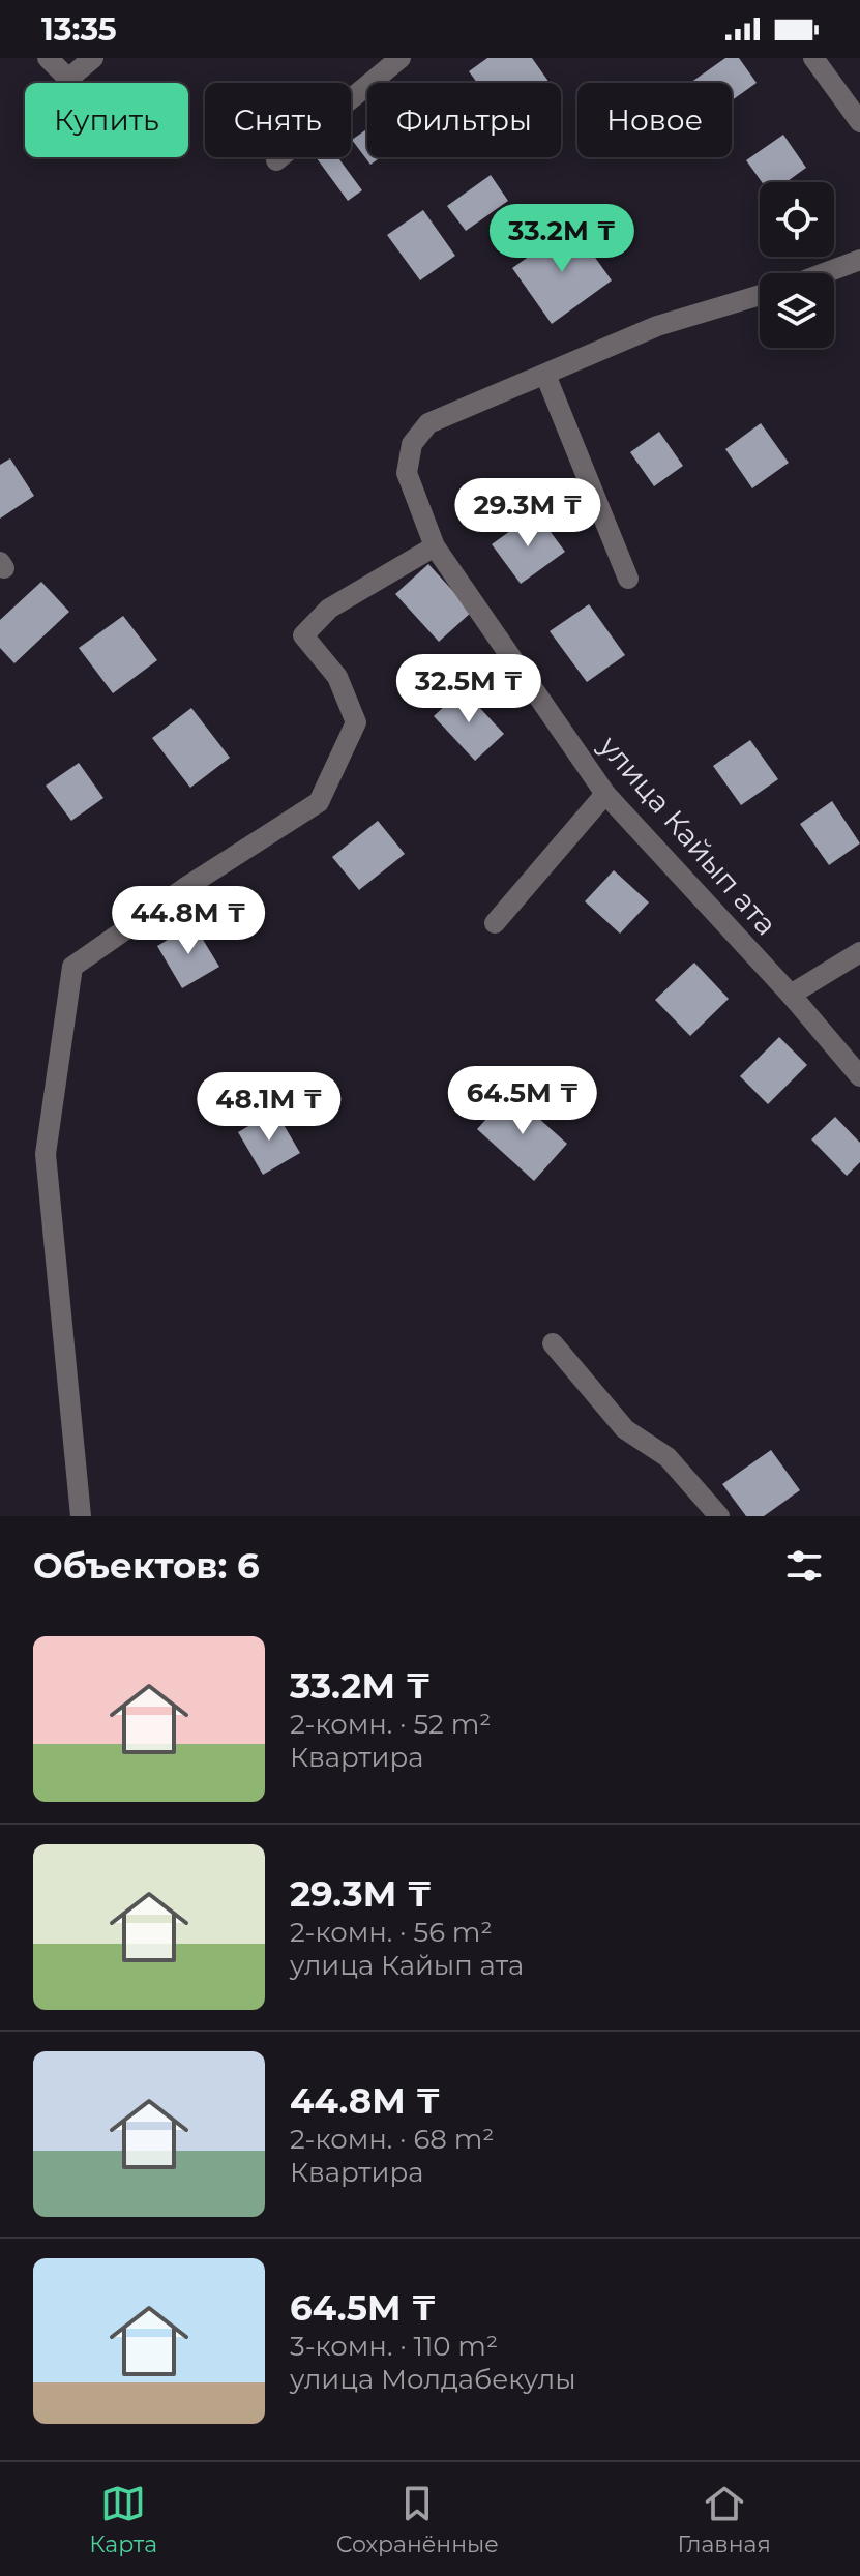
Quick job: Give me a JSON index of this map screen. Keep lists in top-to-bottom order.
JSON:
{
  "streets": {
    "street": ["улица Кайып ата"]
  },
  "page": {
    "status": "13:35",
    "chip": [
      "Купить",
      "Снять",
      "Фильтры",
      "Новое"
    ],
    "price": [
      "33.2M ₸",
      "29.3M ₸",
      "32.5M ₸",
      "44.8M ₸",
      "64.5M ₸",
      "48.1M ₸"
    ],
    "heading": "Объектов: 6",
    "list": [
      {
        "name": "33.2M ₸",
        "note": "2-комн. · 52 m² · Квартира"
      },
      {
        "name": "29.3M ₸",
        "note": "2-комн. · 56 m² · улица Кайып ата"
      },
      {
        "name": "44.8M ₸",
        "note": "2-комн. · 68 m² · Квартира"
      },
      {
        "name": "64.5M ₸",
        "note": "3-комн. · 110 m² · улица Молдабекулы"
      }
    ],
    "tabs": ["Карта", "Сохранённые", "Главная"]
  }
}
